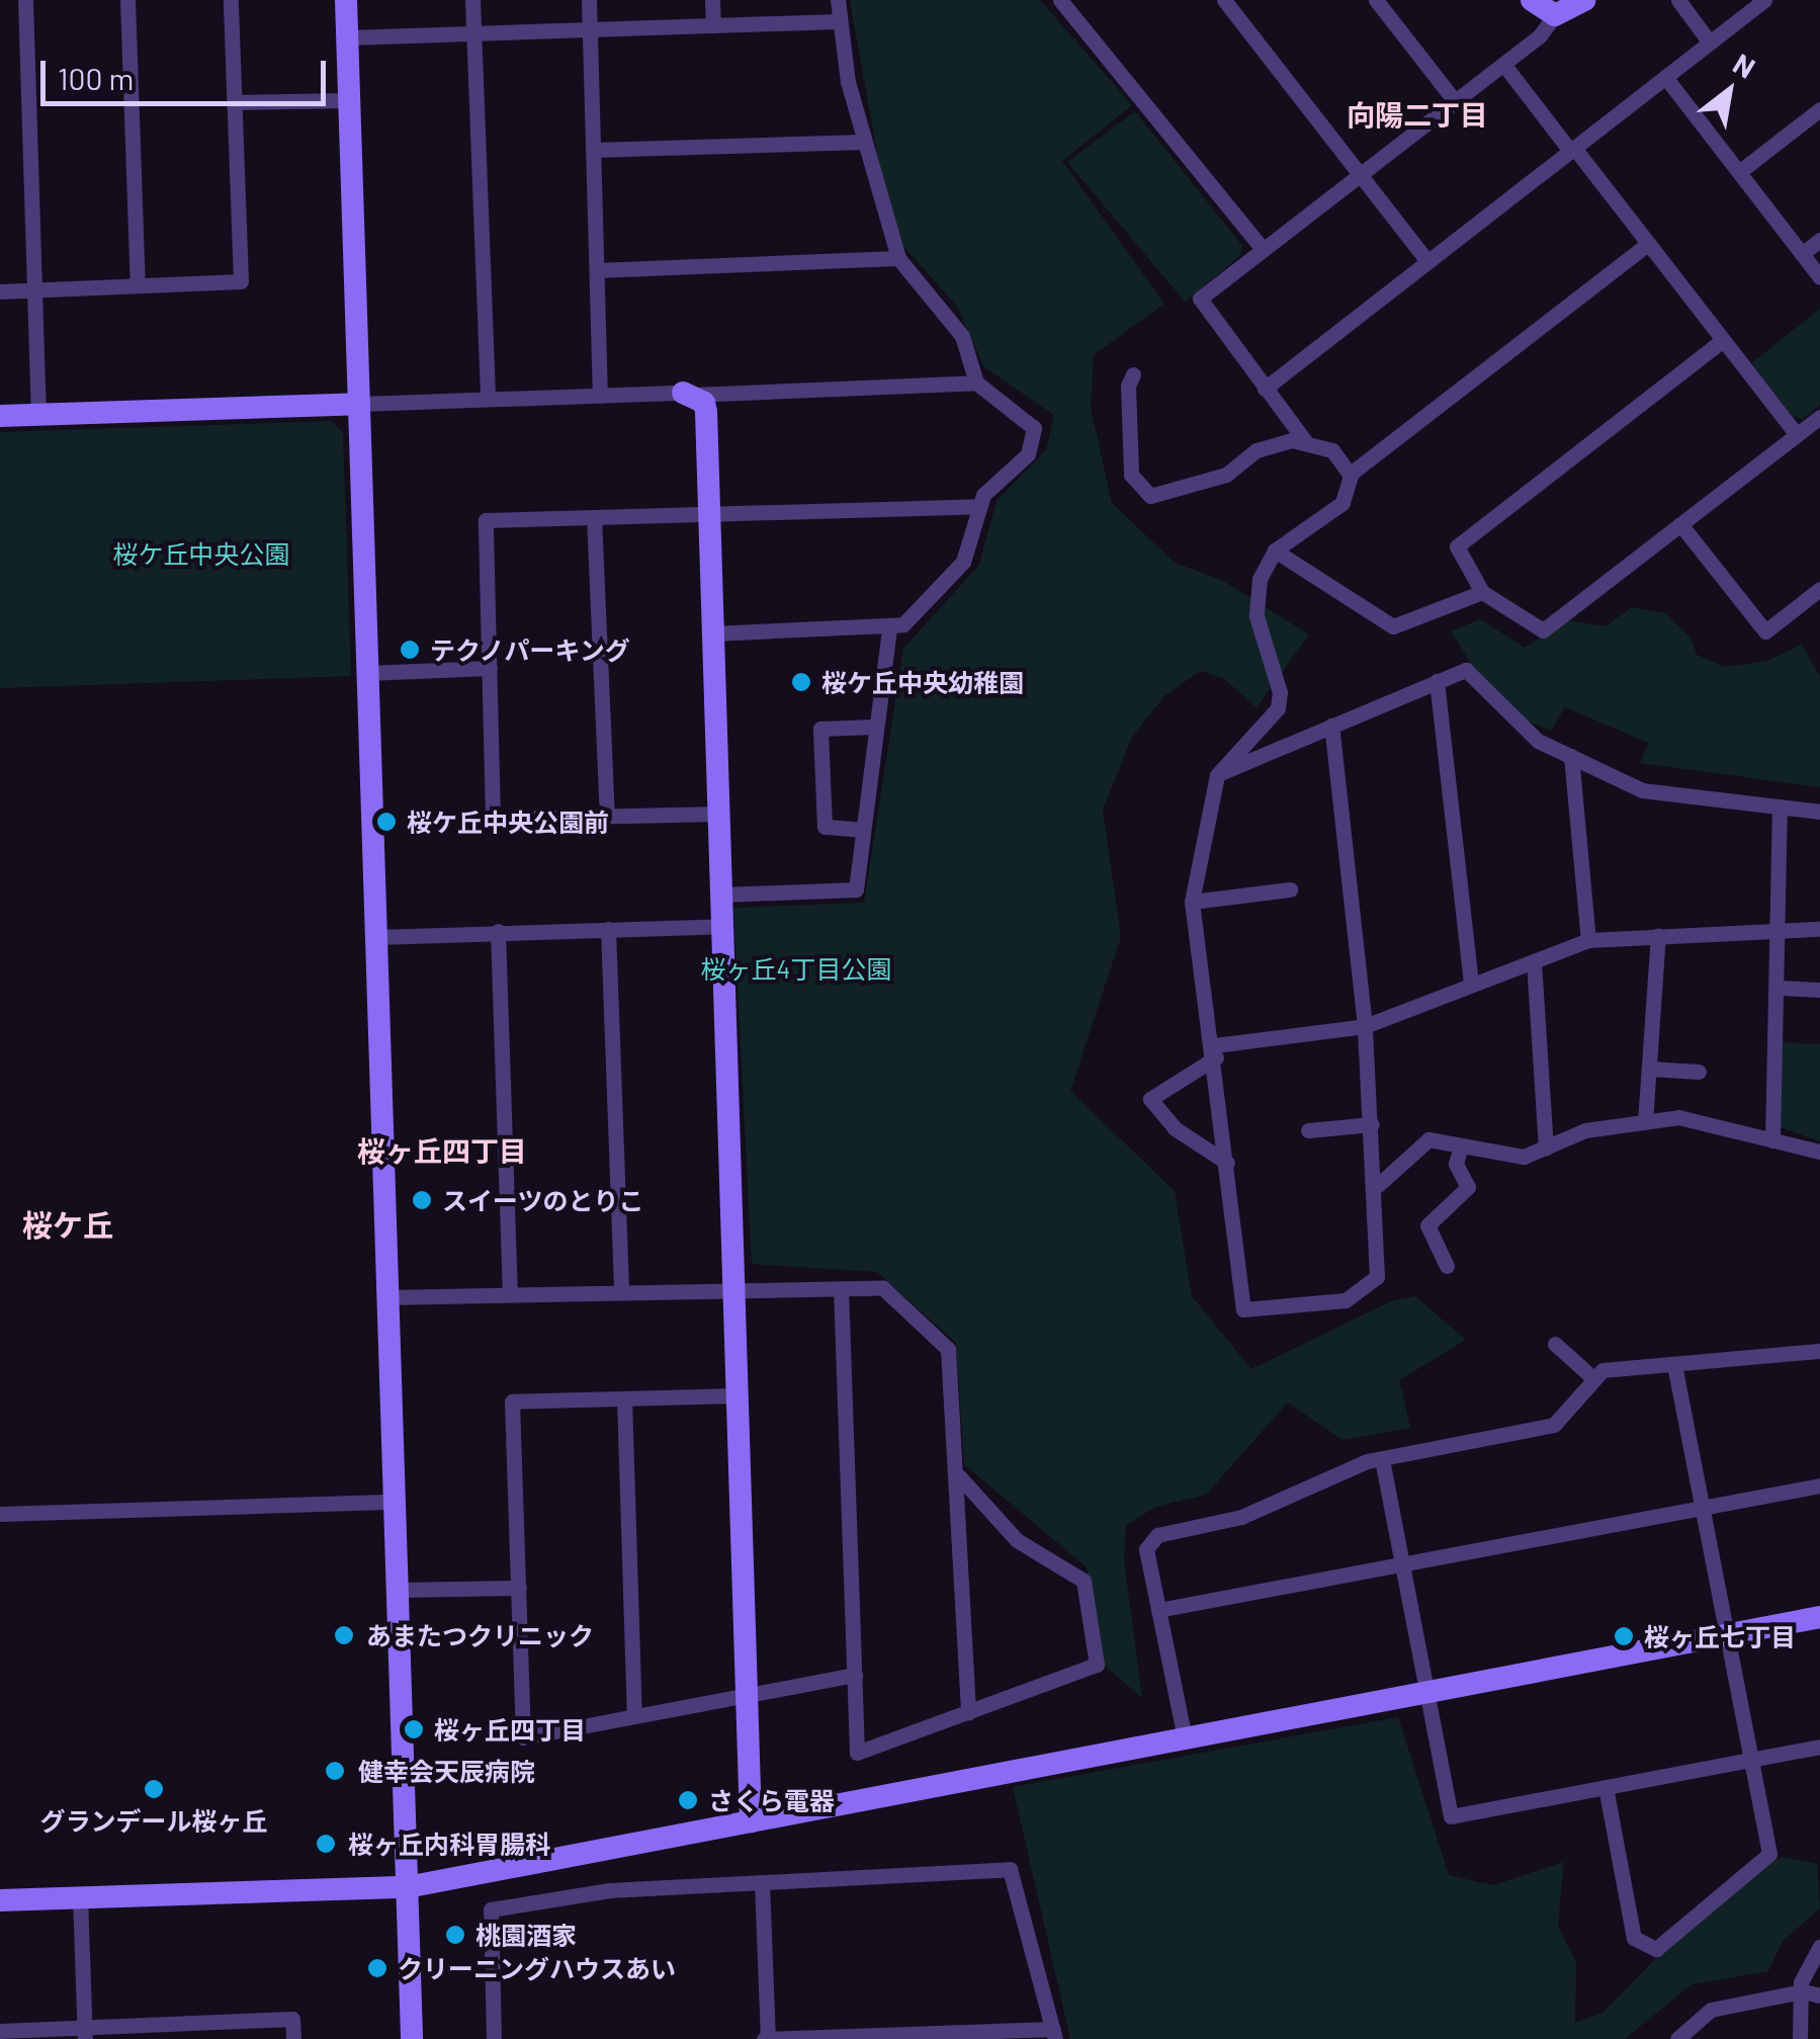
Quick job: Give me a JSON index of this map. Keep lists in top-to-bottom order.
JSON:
{
  "districts": ["向陽二丁目", "桜ヶ丘四丁目", "桜ケ丘"],
  "parks": ["桜ケ丘中央公園", "桜ヶ丘4丁目公園"],
  "places": [
    "テクノパーキング",
    "桜ケ丘中央幼稚園",
    "桜ケ丘中央公園前",
    "スイーツのとりこ",
    "あまたつクリニック",
    "桜ヶ丘七丁目",
    "桜ヶ丘四丁目",
    "健幸会天辰病院",
    "グランデール桜ヶ丘",
    "さくら電器",
    "桜ヶ丘内科胃腸科",
    "桃園酒家",
    "クリーニングハウスあい"
  ],
  "scale_bar": "100 m",
  "north": "top right"
}
